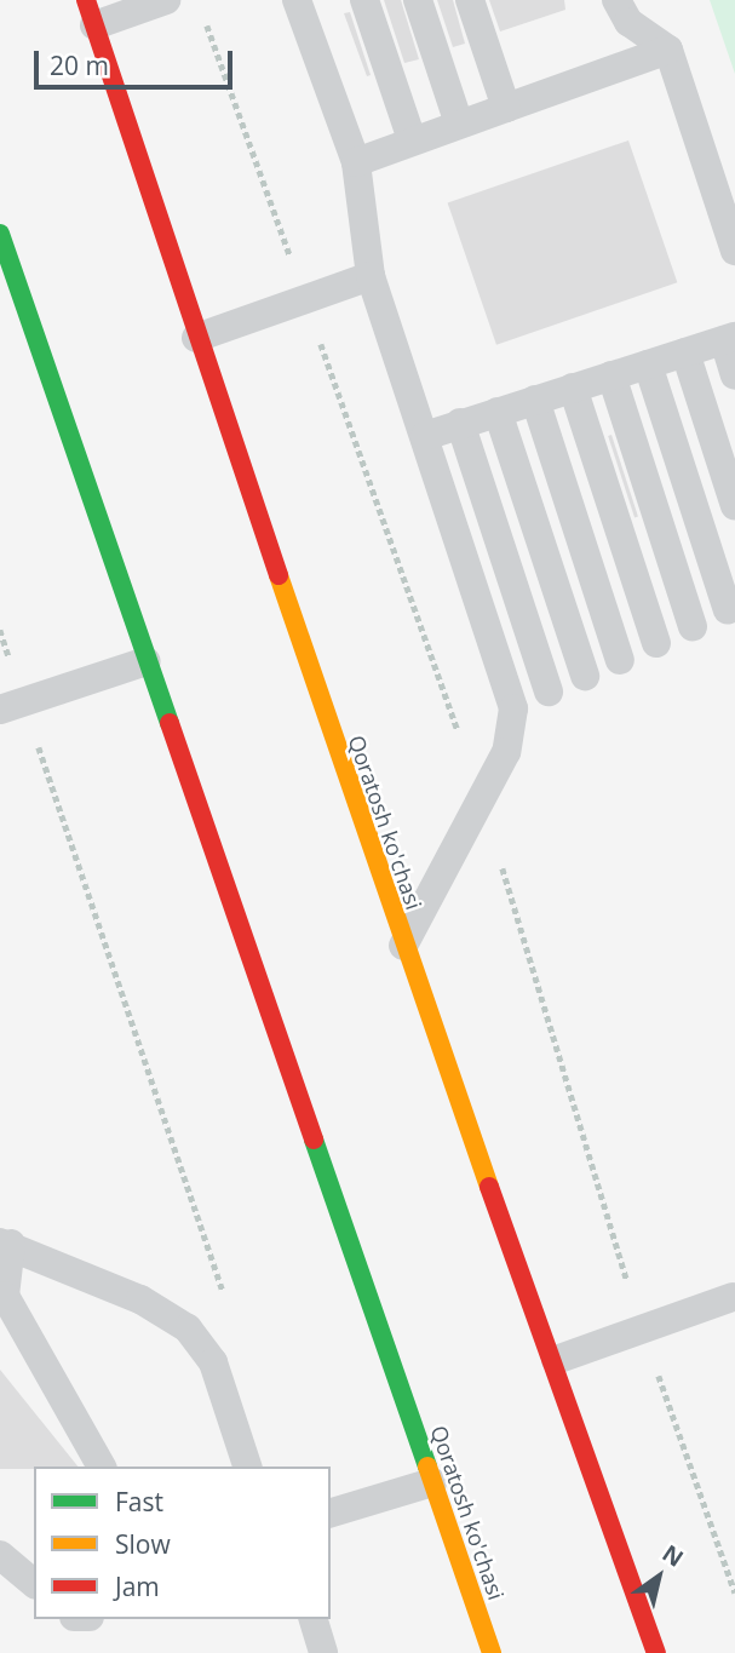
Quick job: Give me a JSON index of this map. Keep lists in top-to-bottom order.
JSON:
{
  "streets": {
    "main road": ["Qoratosh ko'chasi"]
  },
  "legend": ["Fast", "Slow", "Jam"],
  "scale_bar": "20 m",
  "north": "top right"
}
